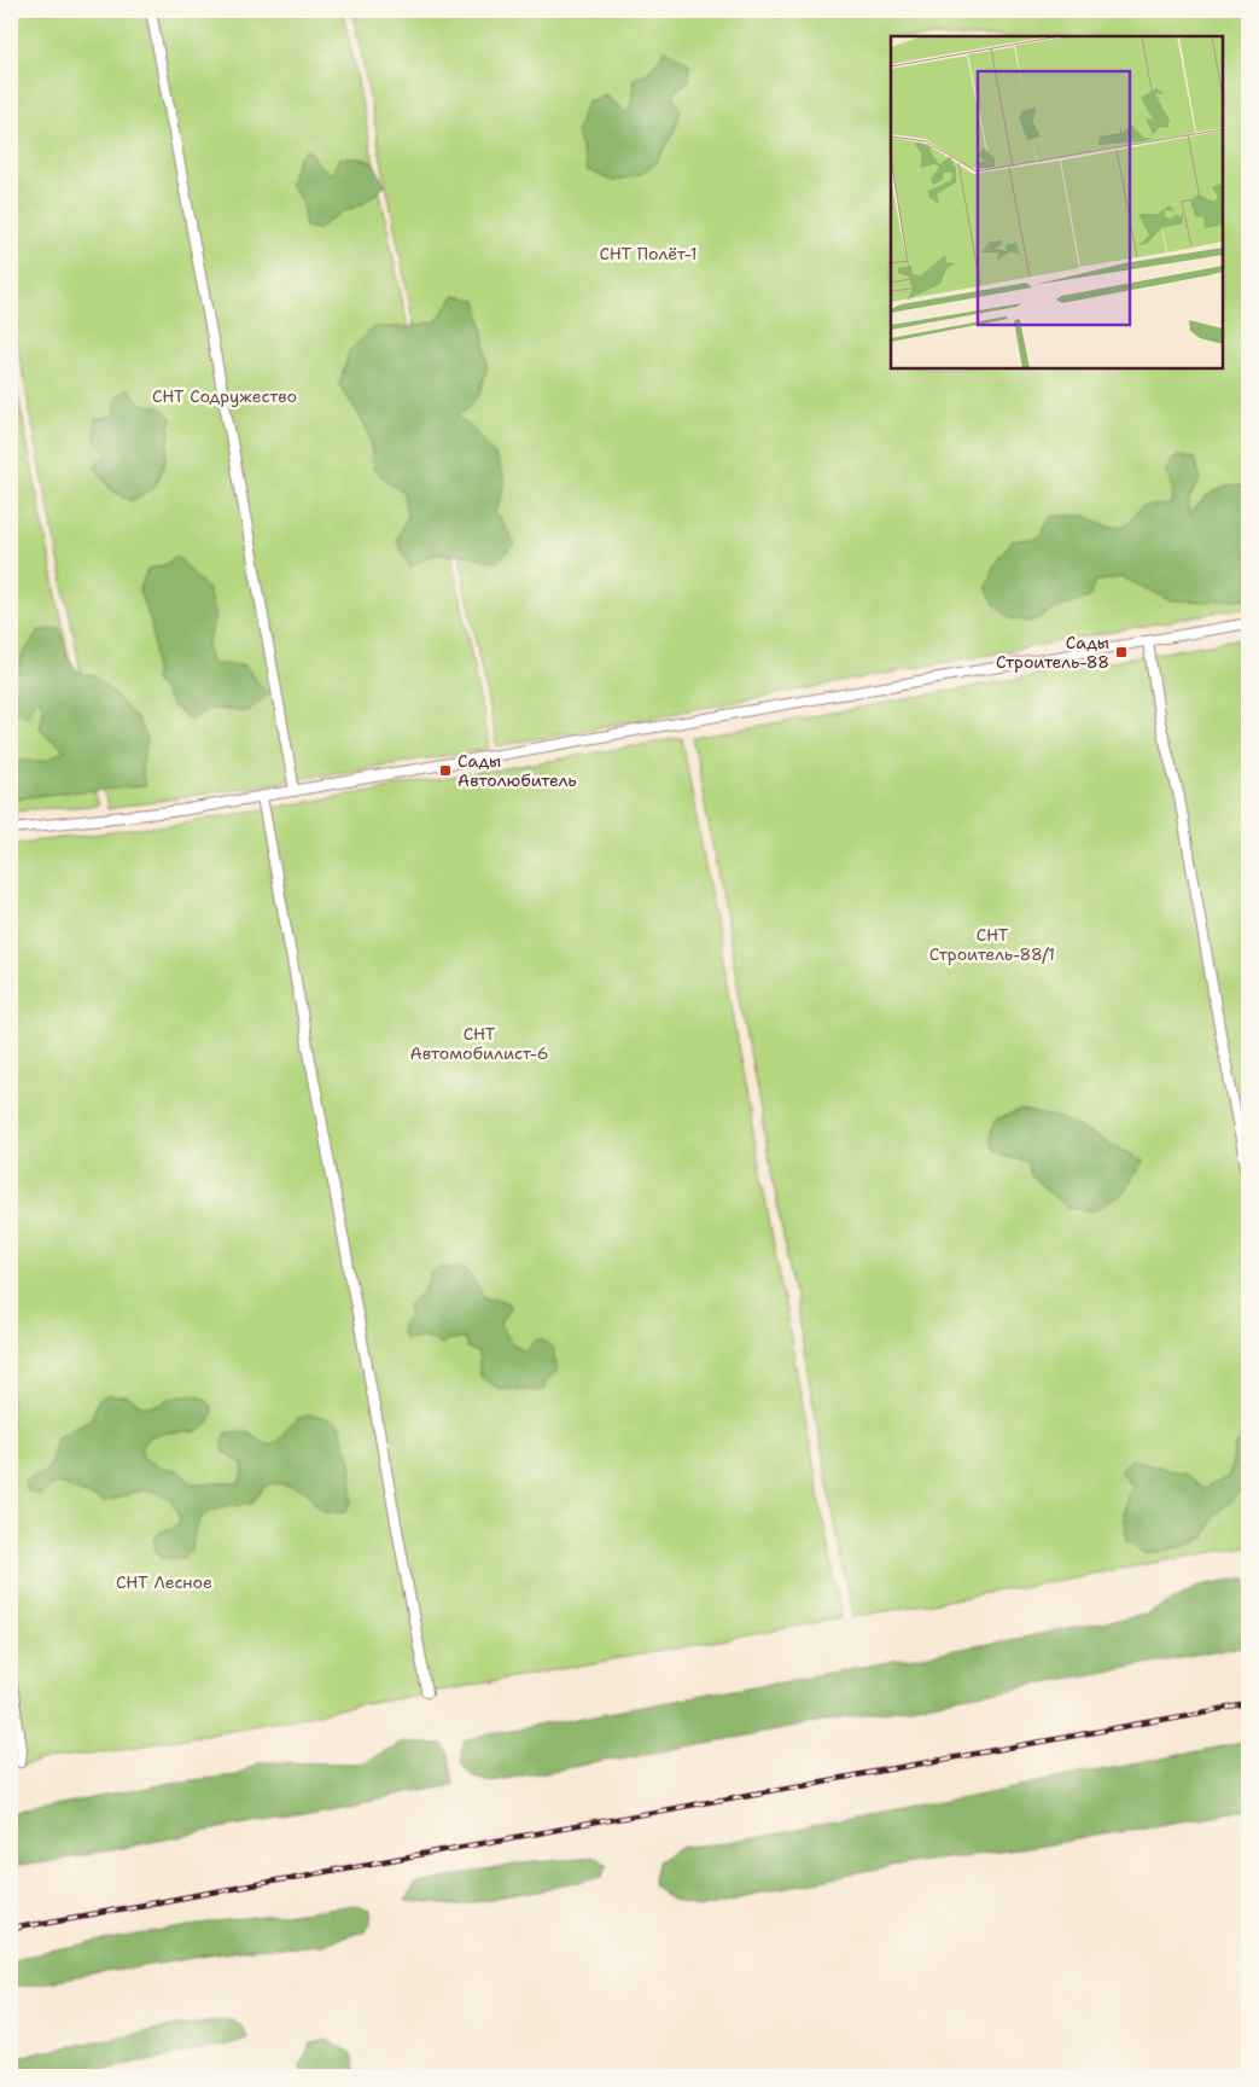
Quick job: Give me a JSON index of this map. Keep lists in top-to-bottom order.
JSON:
{
  "parks": [
    "СНТ Полёт-1",
    "СНТ Содружество",
    "СНТ Строитель-88/1",
    "СНТ Автомобилист-6",
    "СНТ Лесное"
  ],
  "places": {
    "transit": ["Сады Строитель-88", "Сады Автолюбитель"]
  }
}
